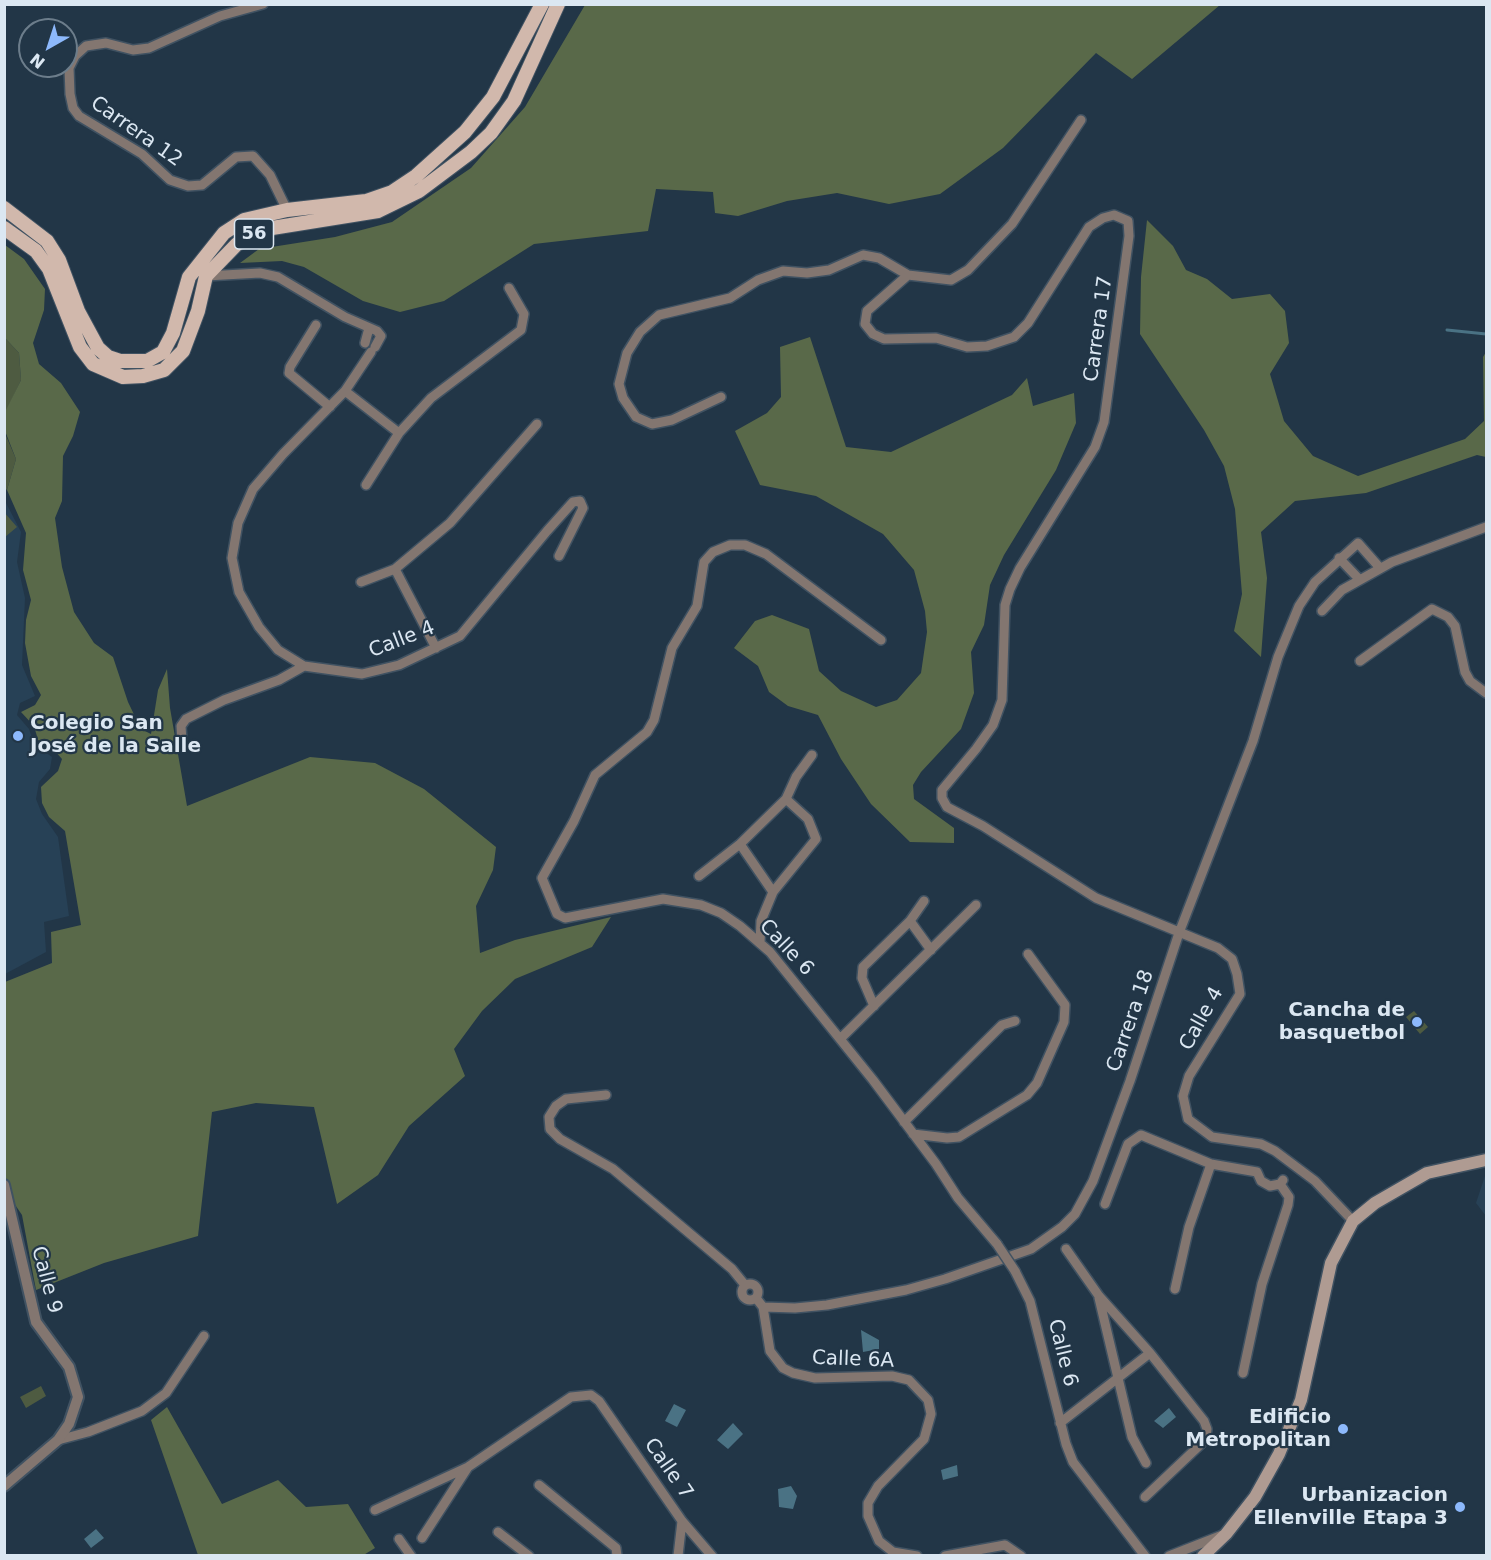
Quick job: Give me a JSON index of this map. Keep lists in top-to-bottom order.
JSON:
{
  "streets": {
    "main road": ["56"],
    "street": [
      "Carrera 12",
      "Carrera 17",
      "Calle 4",
      "Calle 6",
      "Carrera 18",
      "Calle 9",
      "Calle 6A",
      "Calle 7"
    ]
  },
  "crossings": [
    ["Carrera 12", "56"],
    ["56", "Calle 4"],
    ["Carrera 17", "Calle 4"],
    ["Calle 4", "Carrera 18"],
    ["Carrera 18", "Calle 6A"]
  ],
  "places": [
    "Colegio San José de la Salle",
    "Cancha de basquetbol",
    "Edificio Metropolitan",
    "Urbanizacion Ellenville Etapa 3"
  ],
  "north": "bottom left"
}
